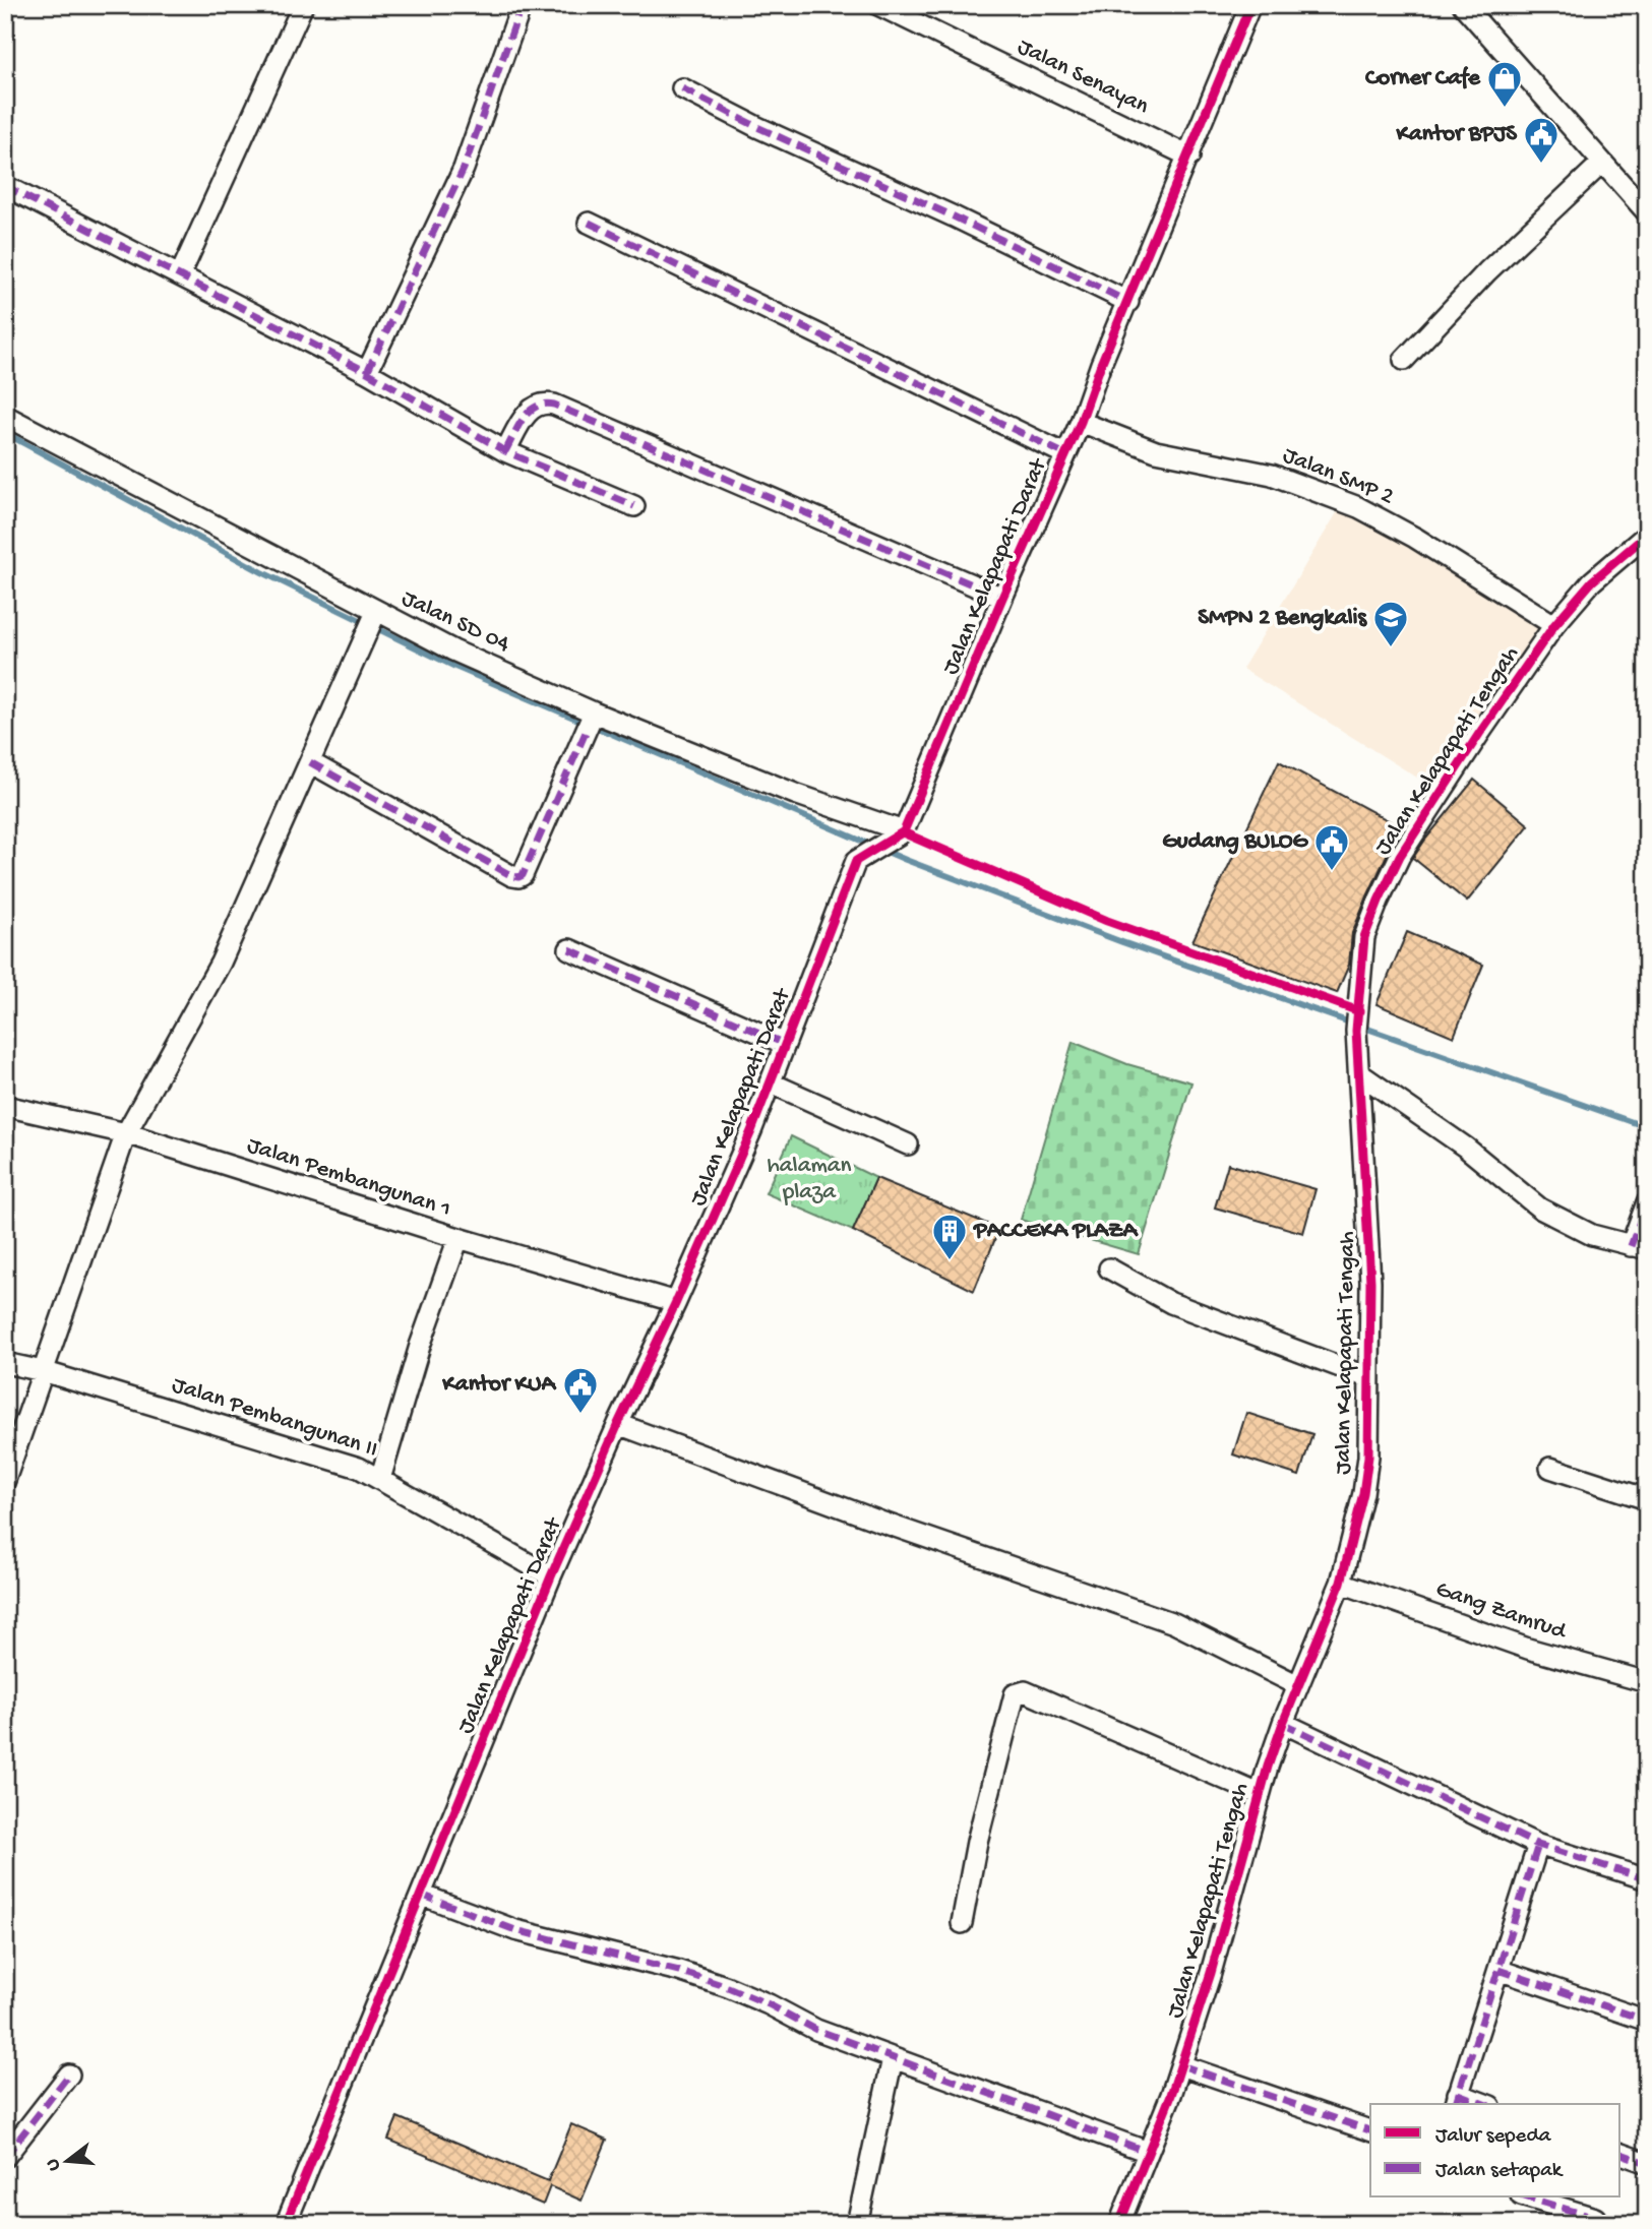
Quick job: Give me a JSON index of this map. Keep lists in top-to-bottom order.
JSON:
{
  "streets": {
    "street": [
      "Jalan Senayan",
      "Jalan SMP 2",
      "Jalan Kelapapati Darat",
      "Jalan SD 04",
      "Jalan Kelapapati Tengah",
      "Jalan Pembangunan 1",
      "Jalan Pembangunan II",
      "Gang Zamrud"
    ]
  },
  "crossings": [
    ["Jalan Senayan", "Jalan Kelapapati Darat"],
    ["Jalan SMP 2", "Jalan Kelapapati Darat"],
    ["Jalan SMP 2", "Jalan Kelapapati Tengah"],
    ["Jalan Kelapapati Darat", "Jalan SD 04"],
    ["Jalan Kelapapati Darat", "Jalan Pembangunan 1"],
    ["Jalan Kelapapati Darat", "Jalan Pembangunan II"],
    ["Jalan Kelapapati Tengah", "Gang Zamrud"]
  ],
  "parks": ["halaman plaza"],
  "places": {
    "shop": ["Corner Cafe"],
    "public building": ["Kantor BPJS", "Gudang BULOG", "Kantor KUA"],
    "school or university": ["SMPN 2 Bengkalis"],
    "building": ["PACCEKA PLAZA"]
  },
  "legend": ["Jalur sepeda", "Jalan setapak"],
  "north": "left"
}
